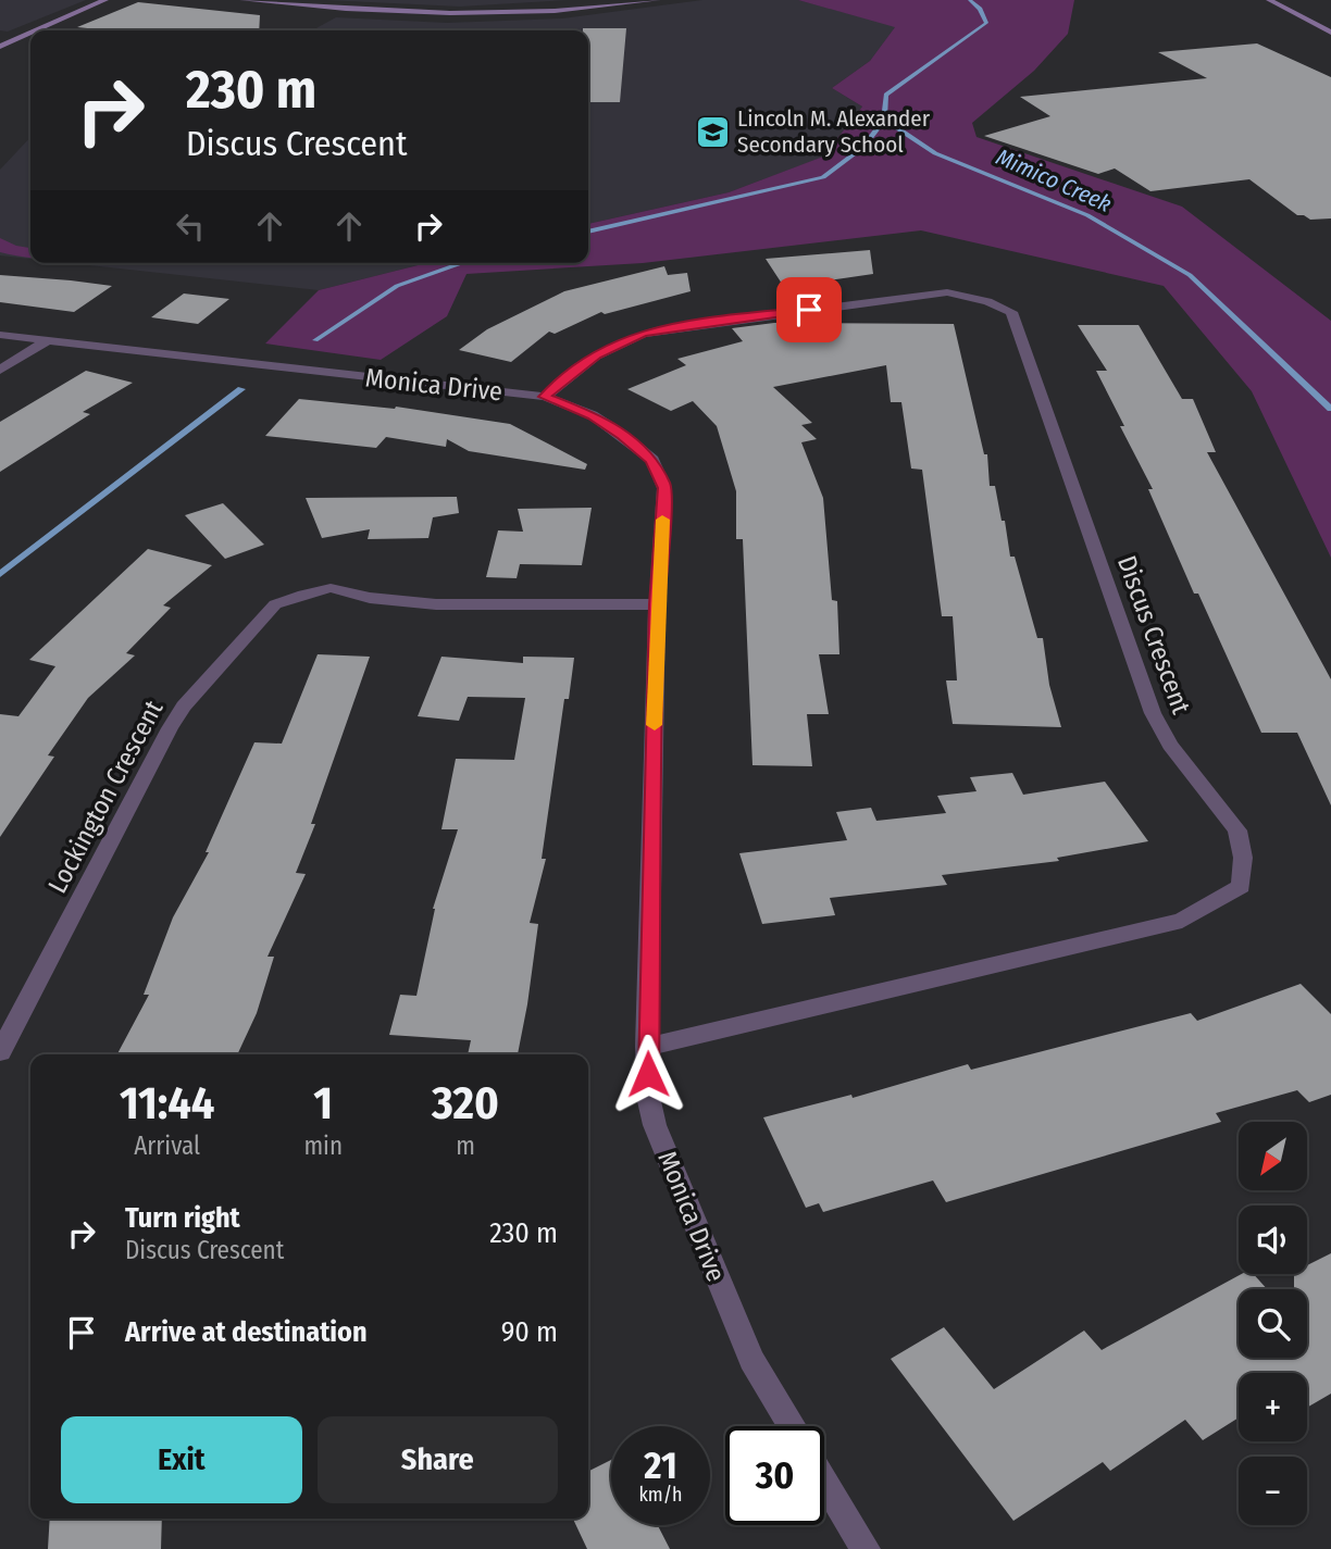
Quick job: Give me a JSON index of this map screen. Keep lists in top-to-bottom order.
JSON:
{
  "streets": {
    "street": ["Monica Drive", "Discus Crescent", "Lockington Crescent"]
  },
  "crossings": [
    ["Monica Drive", "Discus Crescent"],
    ["Monica Drive", "Lockington Crescent"]
  ],
  "water": ["Mimico Creek"],
  "places": {
    "school or university": ["Lincoln M. Alexander Secondary School"]
  },
  "north": "bottom left",
  "page": {
    "turn": ["230 m", "Discus Crescent"],
    "eta": [
      "11:44",
      "Arrival",
      "1",
      "min",
      "320",
      "m"
    ],
    "map_buttons": ["+", "−"],
    "list": [
      {
        "name": "Turn right",
        "note": "Discus Crescent",
        "value": "230 m"
      },
      {
        "name": "Arrive at destination",
        "value": "90 m"
      }
    ],
    "buttons": ["Exit", "Share"],
    "speed": "21 km/h",
    "limit": "30"
  }
}
